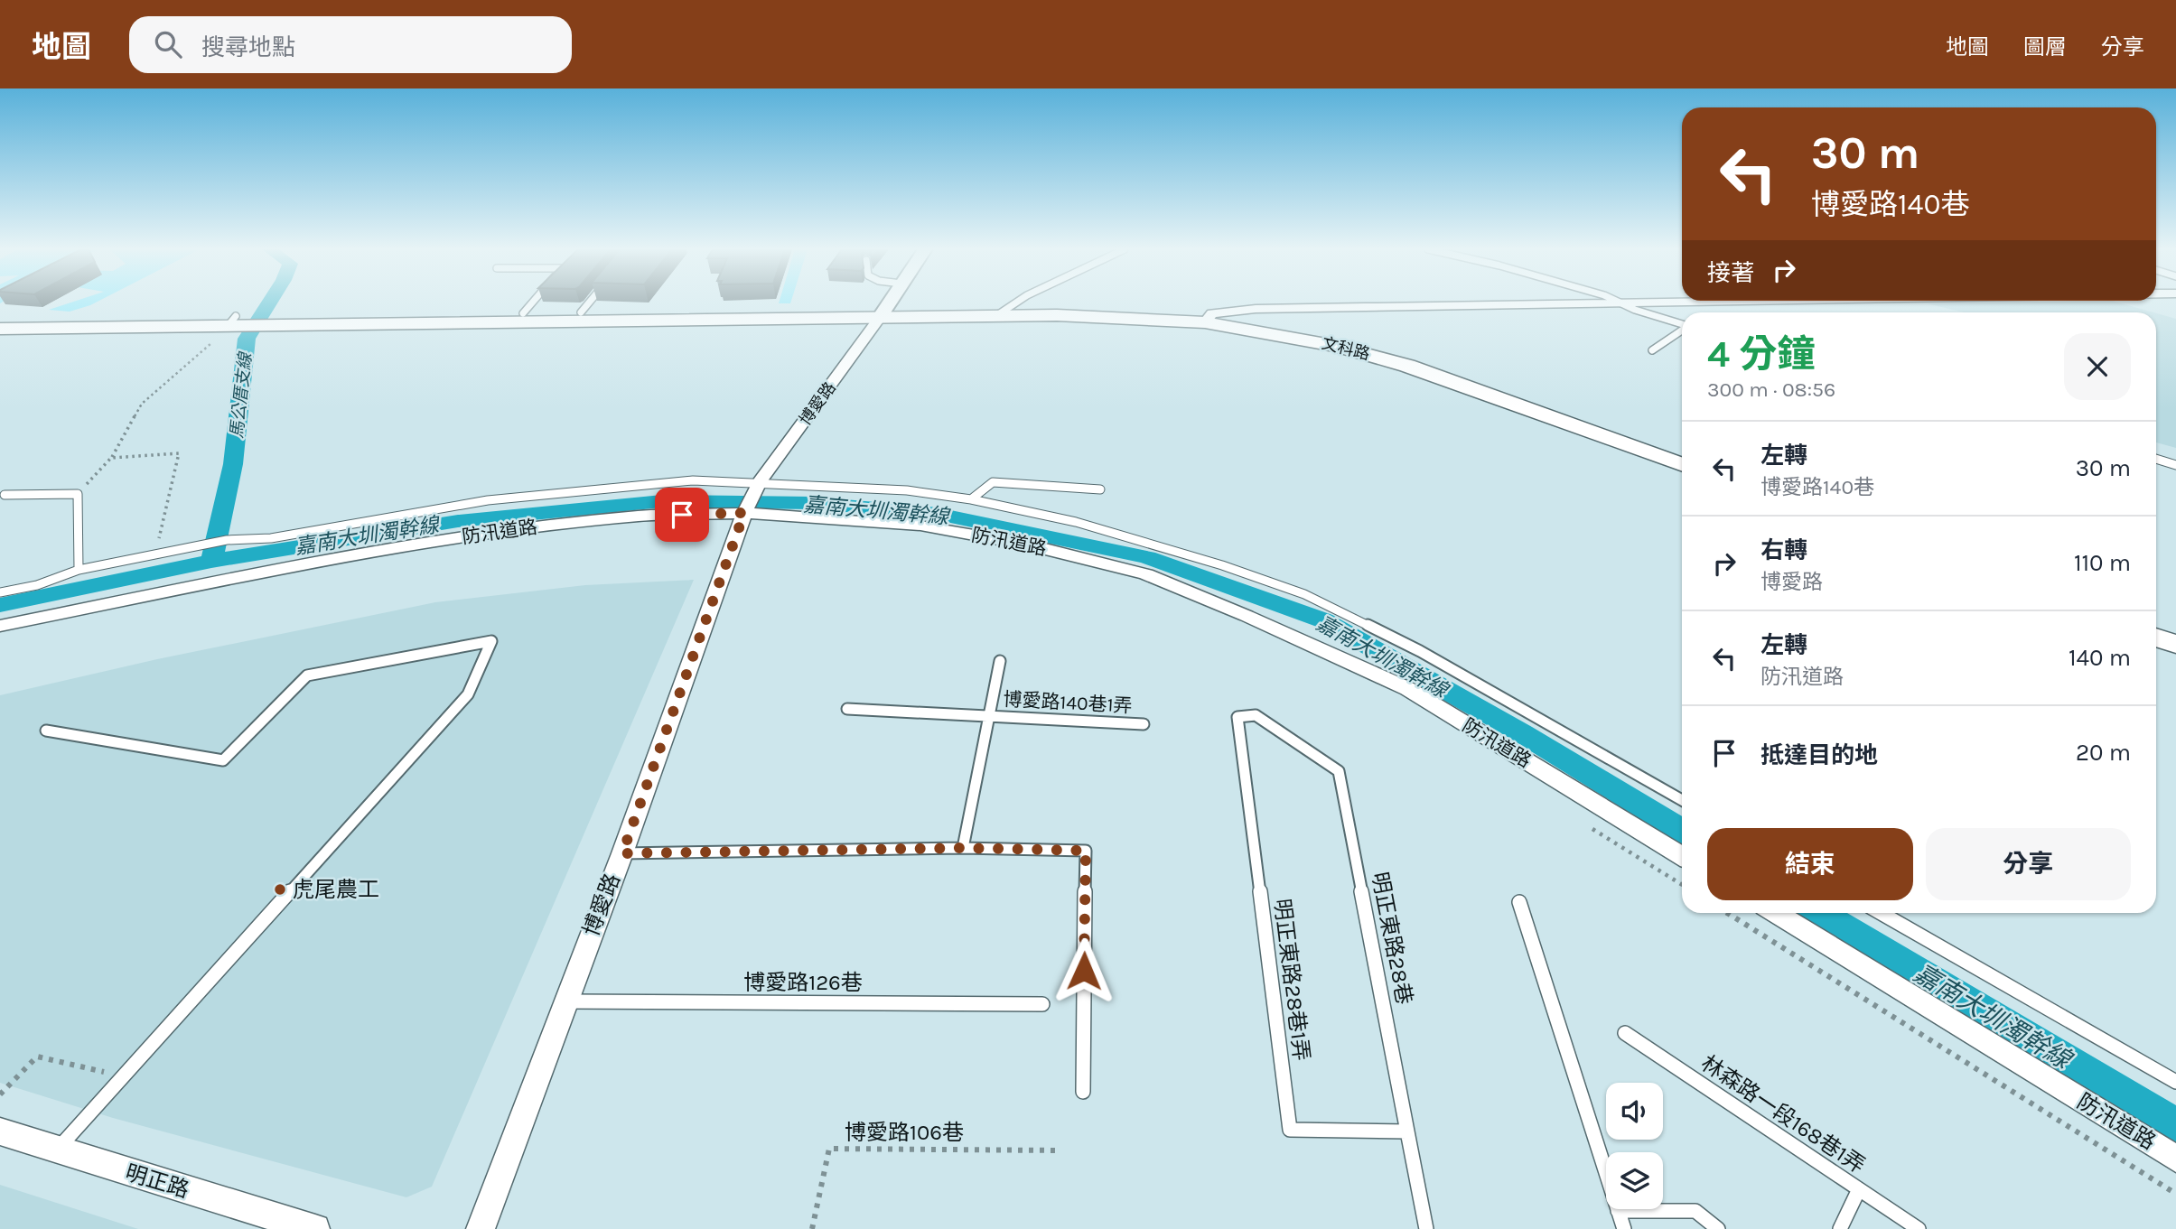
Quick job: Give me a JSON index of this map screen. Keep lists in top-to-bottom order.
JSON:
{
  "streets": {
    "main road": ["文科路"],
    "street": ["博愛路", "防汛道路", "明正路"],
    "lane": [
      "博愛路140巷1弄",
      "明正東路28巷",
      "明正東路28巷1弄",
      "博愛路126巷",
      "林森路一段168巷1弄"
    ],
    "path": ["博愛路106巷"]
  },
  "crossings": [
    ["文科路", "博愛路"],
    ["博愛路", "防汛道路"],
    ["博愛路", "博愛路126巷"],
    ["明正東路28巷", "明正東路28巷1弄"]
  ],
  "water": ["馬公厝支線", "嘉南大圳濁幹線"],
  "places": ["虎尾農工"],
  "page": {
    "header": "地圖",
    "search": "搜尋地點",
    "nav": ["地圖", "圖層", "分享"],
    "turn": ["30 m", "博愛路140巷"],
    "then": "接著",
    "heading": ["4 分鐘", "300 m · 08:56"],
    "list": [
      {
        "name": "左轉",
        "note": "博愛路140巷",
        "value": "30 m"
      },
      {
        "name": "右轉",
        "note": "博愛路",
        "value": "110 m"
      },
      {
        "name": "左轉",
        "note": "防汛道路",
        "value": "140 m"
      },
      {
        "name": "抵達目的地",
        "value": "20 m"
      }
    ],
    "buttons": ["結束", "分享"]
  }
}
